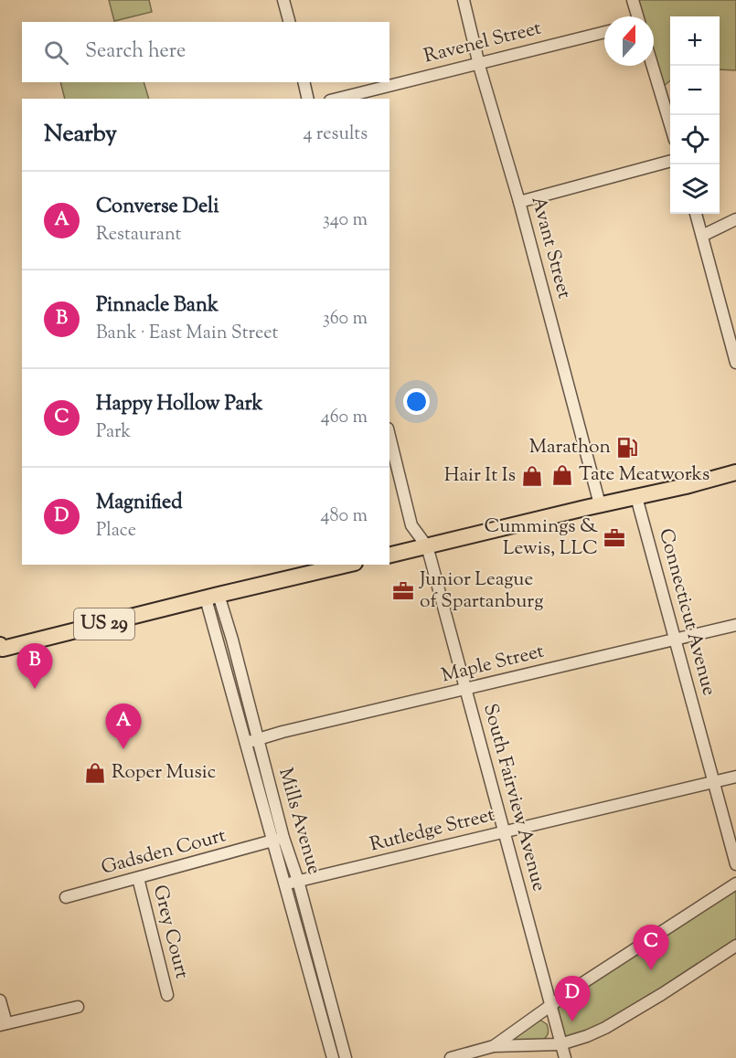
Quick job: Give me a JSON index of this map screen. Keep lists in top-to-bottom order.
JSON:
{
  "streets": {
    "main road": ["US 29"],
    "street": [
      "Ravenel Street",
      "Avant Street",
      "Connecticut Avenue",
      "Maple Street",
      "South Fairview Avenue",
      "Mills Avenue",
      "Rutledge Street",
      "Gadsden Court",
      "Grey Court"
    ]
  },
  "crossings": [
    ["Ravenel Street", "Avant Street"],
    ["Connecticut Avenue", "Maple Street"],
    ["Connecticut Avenue", "Rutledge Street"],
    ["US 29", "Mills Avenue"],
    ["Maple Street", "South Fairview Avenue"],
    ["Maple Street", "Mills Avenue"],
    ["South Fairview Avenue", "Rutledge Street"],
    ["Mills Avenue", "Rutledge Street"],
    ["Mills Avenue", "Gadsden Court"],
    ["Gadsden Court", "Grey Court"]
  ],
  "places": {
    "fuel station": ["Marathon"],
    "shop": ["Tate Meatworks", "Hair It Is", "Roper Music"],
    "office": ["Cummings & Lewis, LLC", "Junior League of Spartanburg"]
  },
  "north": "top",
  "page": {
    "map_buttons": ["+", "−"],
    "search": "Search here",
    "heading": ["Nearby", "4 results"],
    "list": [
      {
        "mark": "A",
        "name": "Converse Deli",
        "note": "Restaurant",
        "value": "340 m"
      },
      {
        "mark": "B",
        "name": "Pinnacle Bank",
        "note": "Bank · East Main Street",
        "value": "360 m"
      },
      {
        "mark": "C",
        "name": "Happy Hollow Park",
        "note": "Park",
        "value": "460 m"
      },
      {
        "mark": "D",
        "name": "Magnified",
        "note": "Place",
        "value": "480 m"
      }
    ],
    "pins": [
      "B",
      "A",
      "C",
      "D"
    ]
  }
}
